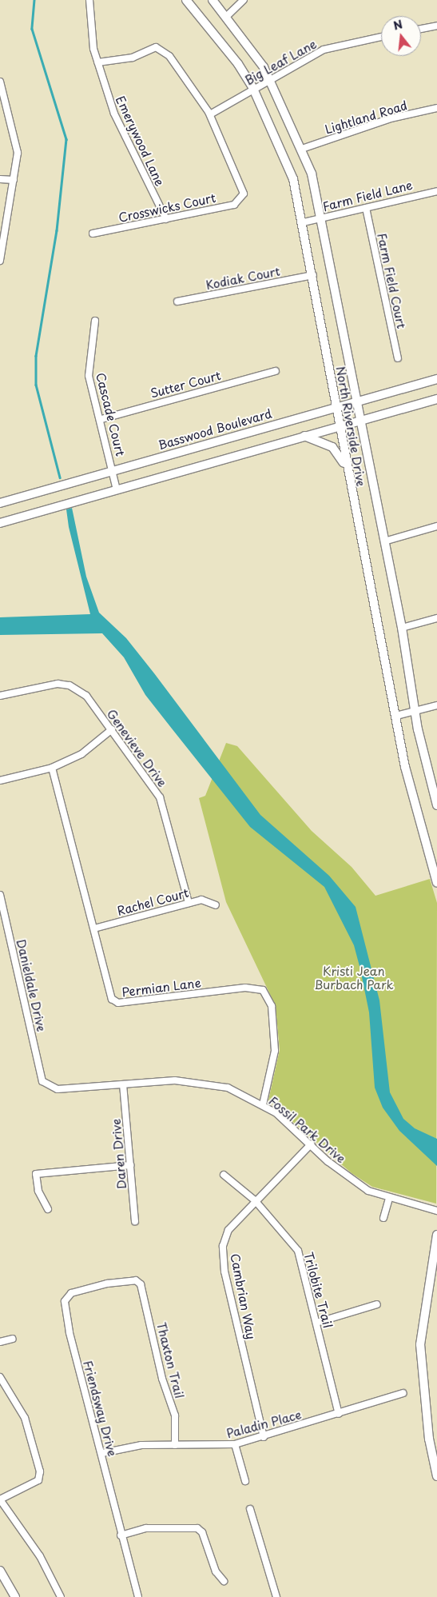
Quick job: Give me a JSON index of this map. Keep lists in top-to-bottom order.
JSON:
{
  "streets": {
    "main road": ["North Riverside Drive", "Basswood Boulevard"],
    "street": [
      "Big Leaf Lane",
      "Lightland Road",
      "Emerywood Lane",
      "Farm Field Lane",
      "Crosswicks Court",
      "Kodiak Court",
      "Farm Field Court",
      "Sutter Court",
      "Cascade Court",
      "Genevieve Drive",
      "Rachel Court",
      "Danieldale Drive",
      "Permian Lane",
      "Fossil Park Drive",
      "Daren Drive",
      "Trilobite Trail",
      "Cambrian Way",
      "Thaxton Trail",
      "Friendsway Drive",
      "Paladin Place"
    ]
  },
  "crossings": [
    ["Big Leaf Lane", "Crosswicks Court"],
    ["Big Leaf Lane", "North Riverside Drive"],
    ["Lightland Road", "North Riverside Drive"],
    ["Emerywood Lane", "Crosswicks Court"],
    ["Farm Field Lane", "Farm Field Court"],
    ["Farm Field Lane", "North Riverside Drive"],
    ["Kodiak Court", "North Riverside Drive"],
    ["Sutter Court", "Cascade Court"],
    ["Cascade Court", "Basswood Boulevard"],
    ["North Riverside Drive", "Basswood Boulevard"],
    ["Genevieve Drive", "Rachel Court"],
    ["Rachel Court", "Permian Lane"],
    ["Danieldale Drive", "Fossil Park Drive"],
    ["Permian Lane", "Fossil Park Drive"],
    ["Fossil Park Drive", "Daren Drive"],
    ["Fossil Park Drive", "Cambrian Way"],
    ["Trilobite Trail", "Cambrian Way"],
    ["Trilobite Trail", "Paladin Place"],
    ["Cambrian Way", "Paladin Place"],
    ["Thaxton Trail", "Friendsway Drive"],
    ["Thaxton Trail", "Paladin Place"],
    ["Friendsway Drive", "Paladin Place"]
  ],
  "parks": ["Kristi Jean Burbach Park"],
  "north": "top"
}
